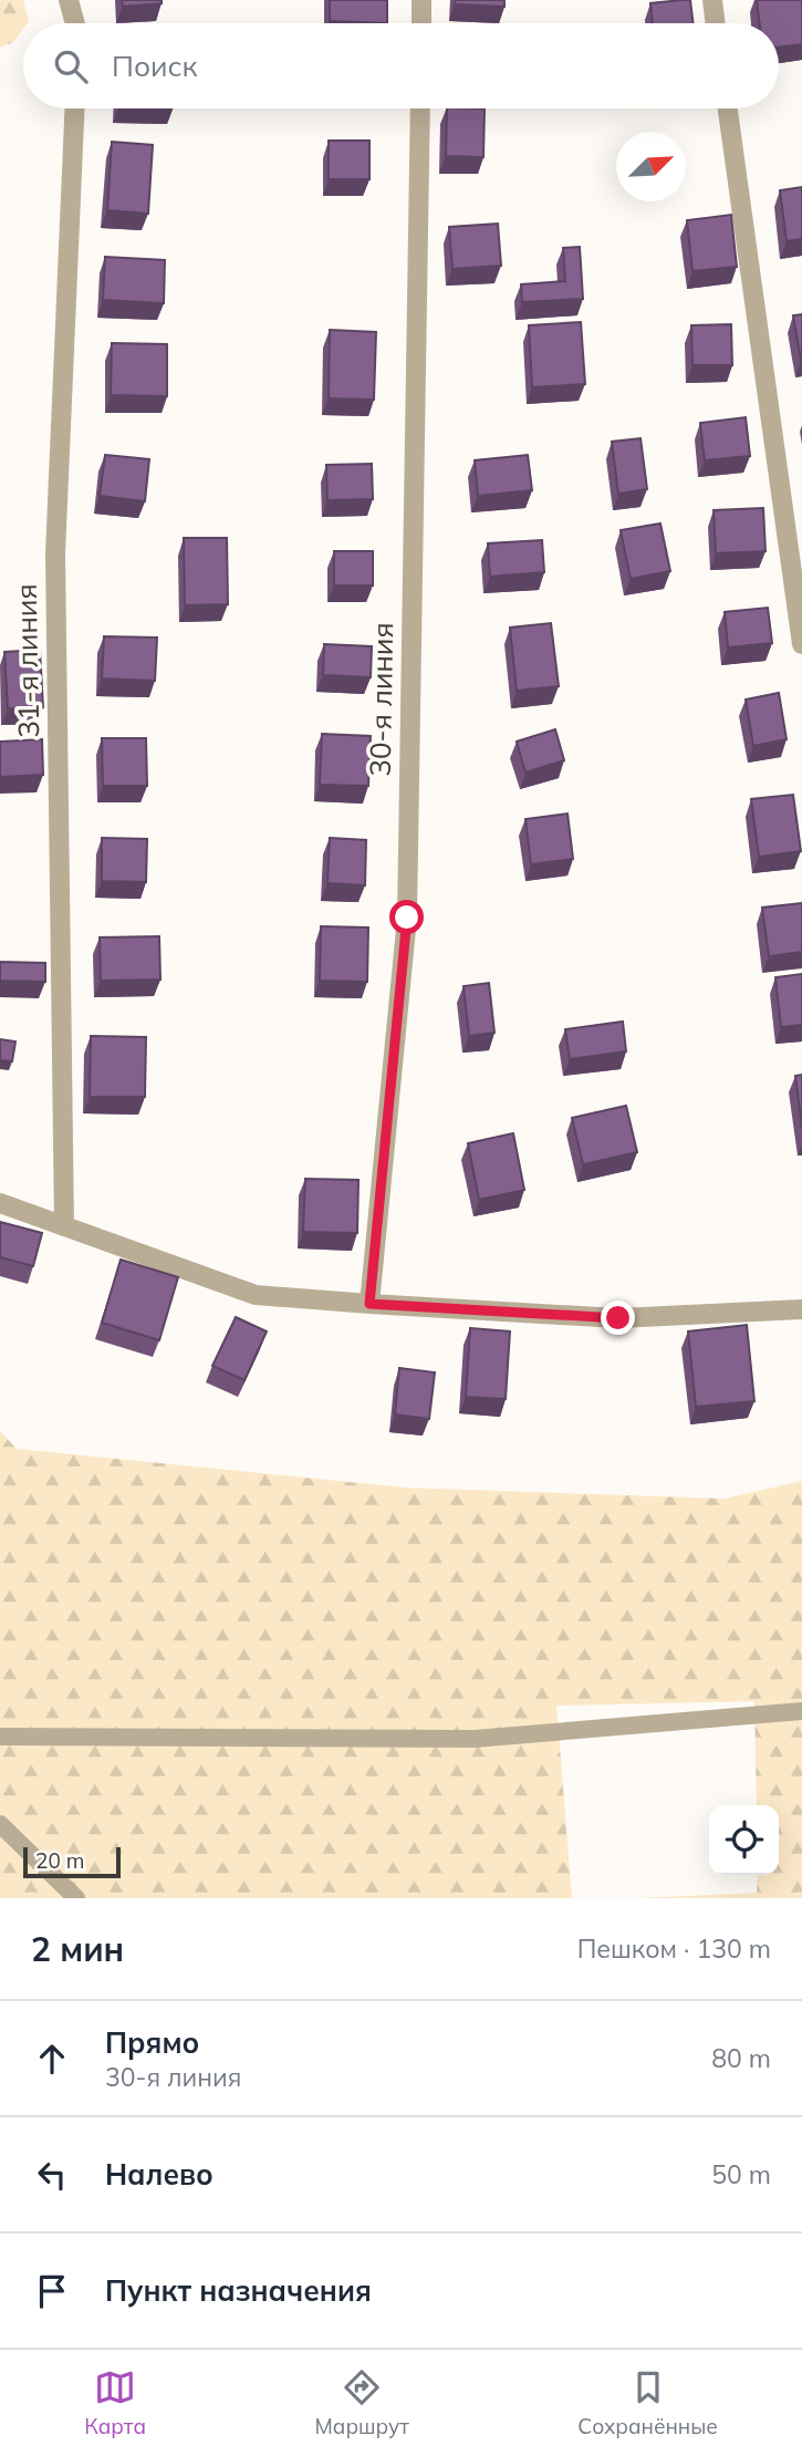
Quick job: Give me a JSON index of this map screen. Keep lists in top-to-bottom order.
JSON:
{
  "streets": {
    "street": ["31-я линия", "30-я линия"]
  },
  "scale_bar": "20 m",
  "north": "top right",
  "page": {
    "search": "Поиск",
    "scale": "20 m",
    "heading": ["2 мин", "Пешком · 130 m"],
    "list": [
      ["Прямо", "30-я линия", "80 m"],
      ["Налево", "50 m"],
      "Пункт назначения"
    ],
    "nav": ["Карта", "Маршрут", "Сохранённые"]
  }
}
